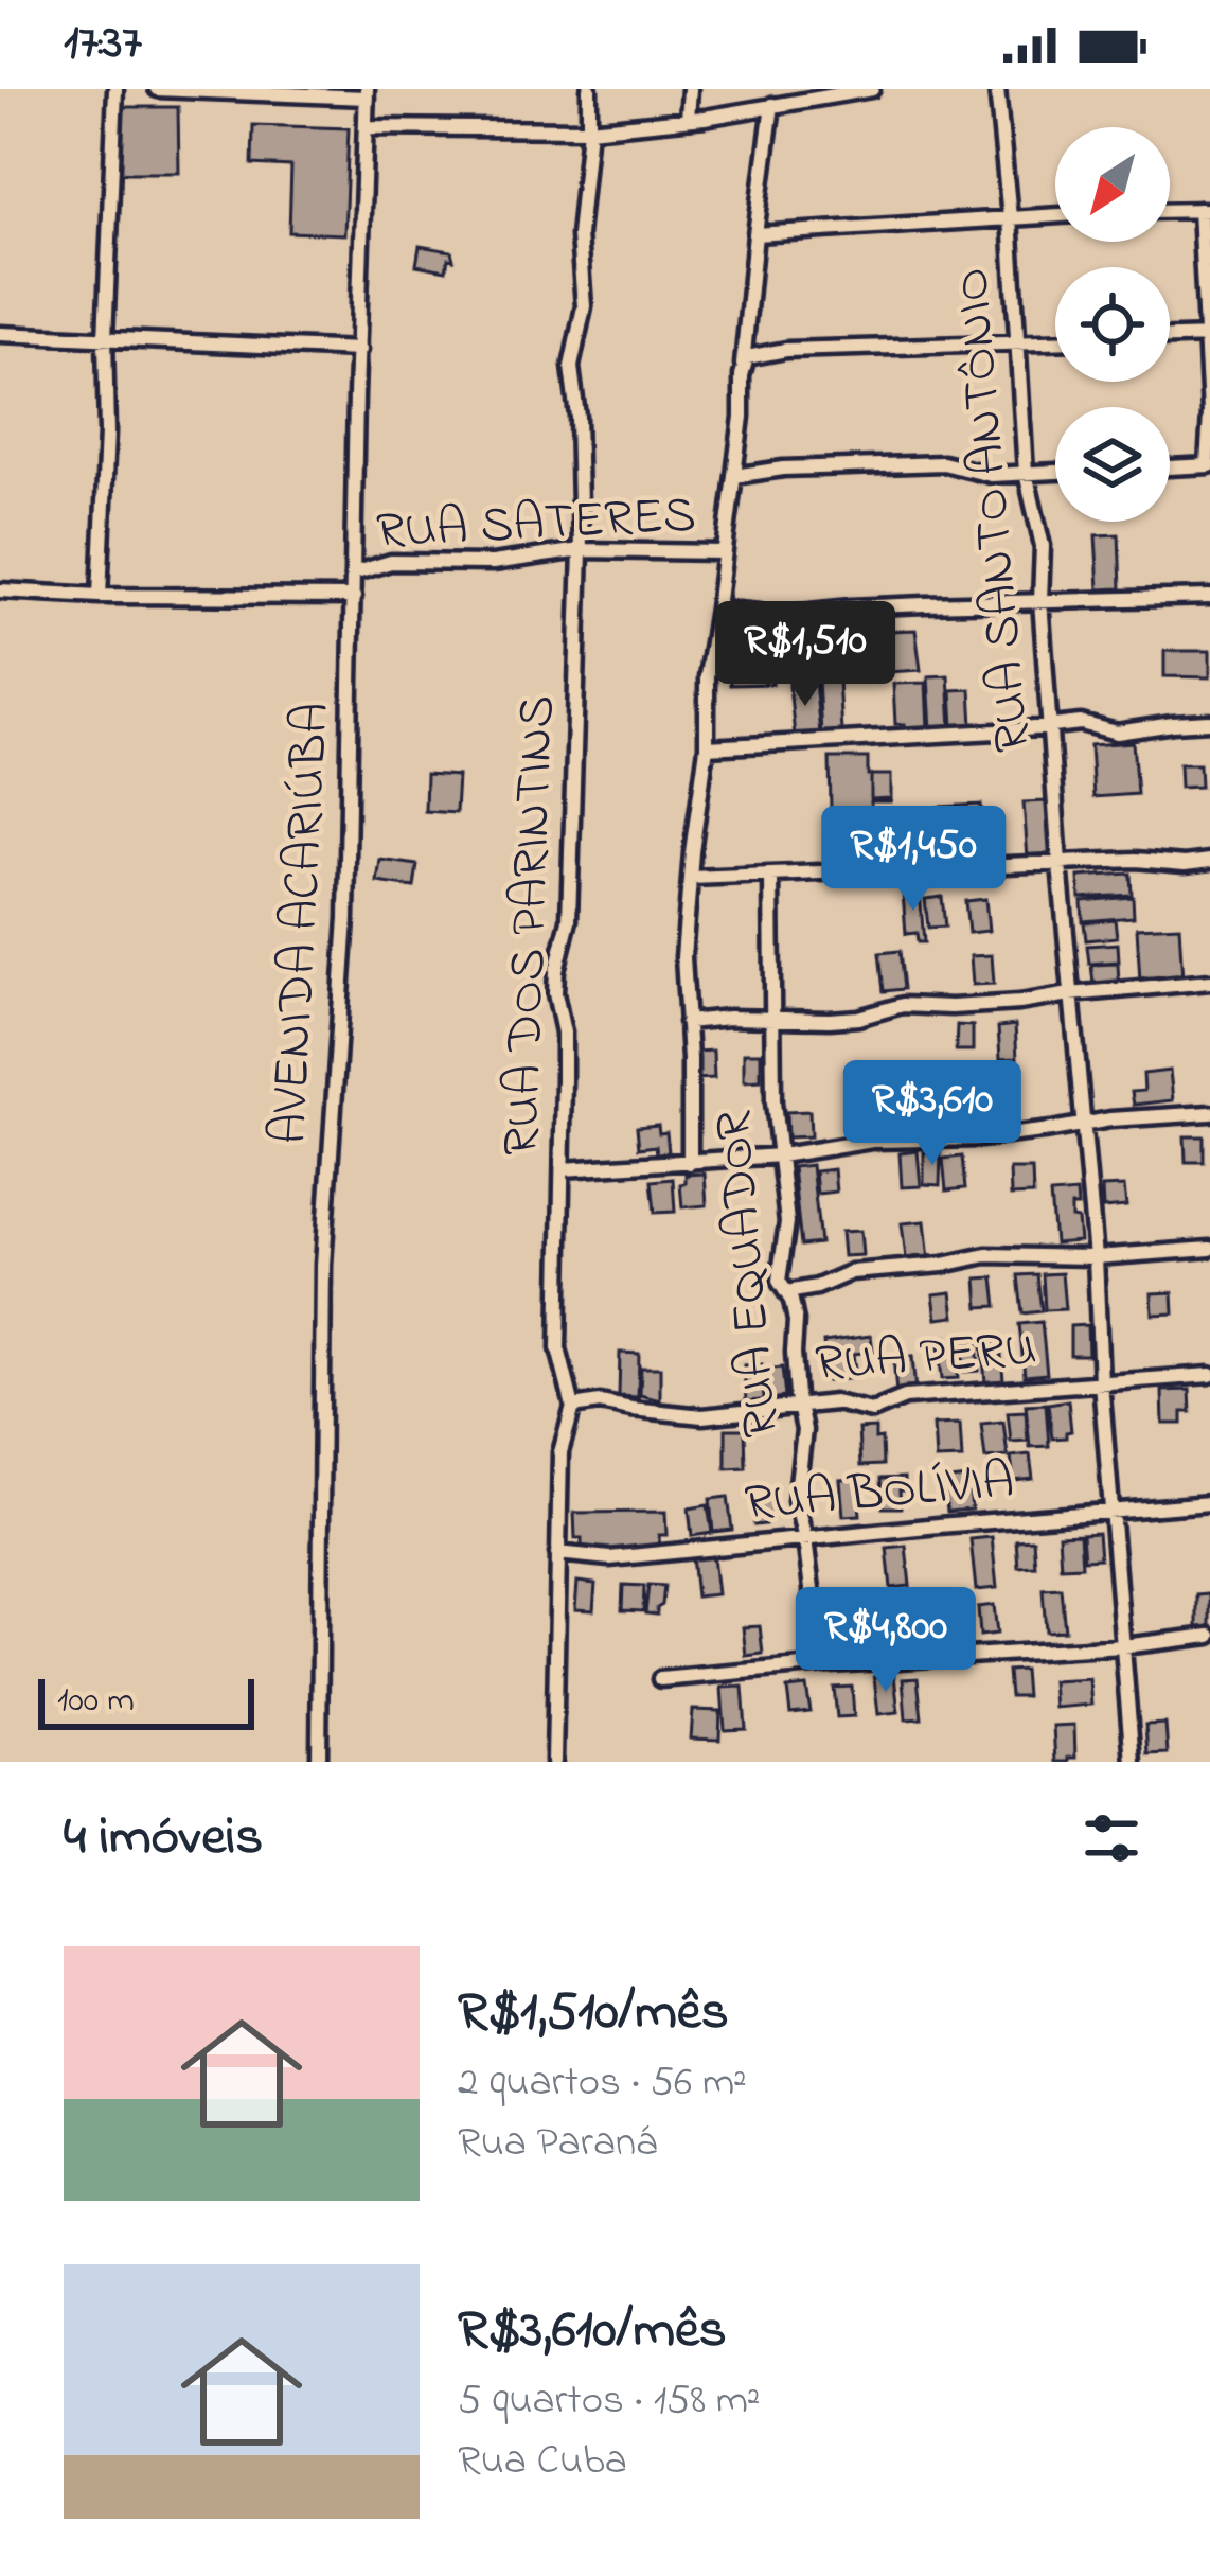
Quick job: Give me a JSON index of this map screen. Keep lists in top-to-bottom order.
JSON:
{
  "streets": {
    "street": [
      "RUA SANTO ANTÔNIO",
      "RUA SATERES",
      "AVENIDA ACARIÚBA",
      "RUA DOS PARINTINS",
      "RUA EQUADOR",
      "RUA PERU",
      "RUA BOLÍVIA"
    ]
  },
  "crossings": [
    ["RUA SANTO ANTÔNIO", "RUA PERU"],
    ["RUA SANTO ANTÔNIO", "RUA BOLÍVIA"],
    ["RUA SATERES", "AVENIDA ACARIÚBA"],
    ["RUA SATERES", "RUA DOS PARINTINS"],
    ["RUA DOS PARINTINS", "RUA PERU"],
    ["RUA DOS PARINTINS", "RUA BOLÍVIA"],
    ["RUA EQUADOR", "RUA PERU"],
    ["RUA EQUADOR", "RUA BOLÍVIA"]
  ],
  "scale_bar": "100 m",
  "north": "bottom left",
  "page": {
    "status": "17:37",
    "price": [
      "R$1,510",
      "R$1,450",
      "R$3,610",
      "R$4,800"
    ],
    "scale": "100 m",
    "heading": "4 imóveis",
    "list": [
      {
        "name": "R$1,510/mês",
        "note": "2 quartos · 56 m² · Rua Paraná"
      },
      {
        "name": "R$3,610/mês",
        "note": "5 quartos · 158 m² · Rua Cuba"
      }
    ]
  }
}
